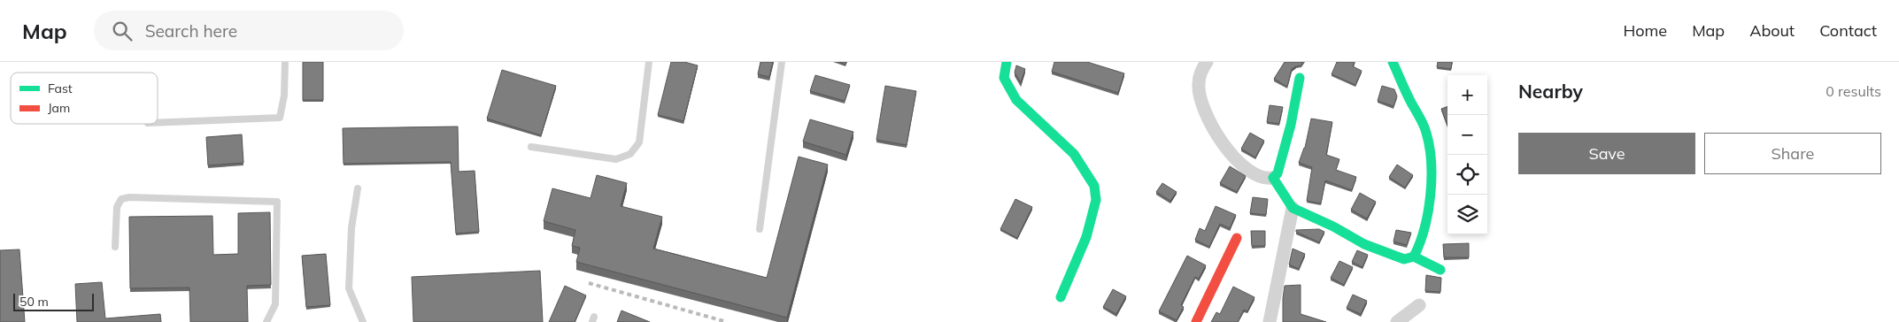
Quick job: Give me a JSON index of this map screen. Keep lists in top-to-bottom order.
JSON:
{
  "legend": ["Fast", "Jam"],
  "scale_bar": "50 m",
  "page": {
    "header": "Map",
    "search": "Search here",
    "nav": [
      "Home",
      "Map",
      "About",
      "Contact"
    ],
    "heading": ["Nearby", "0 results"],
    "map_buttons": ["+", "−"],
    "buttons": ["Save", "Share"],
    "scale": "50 m"
  }
}
